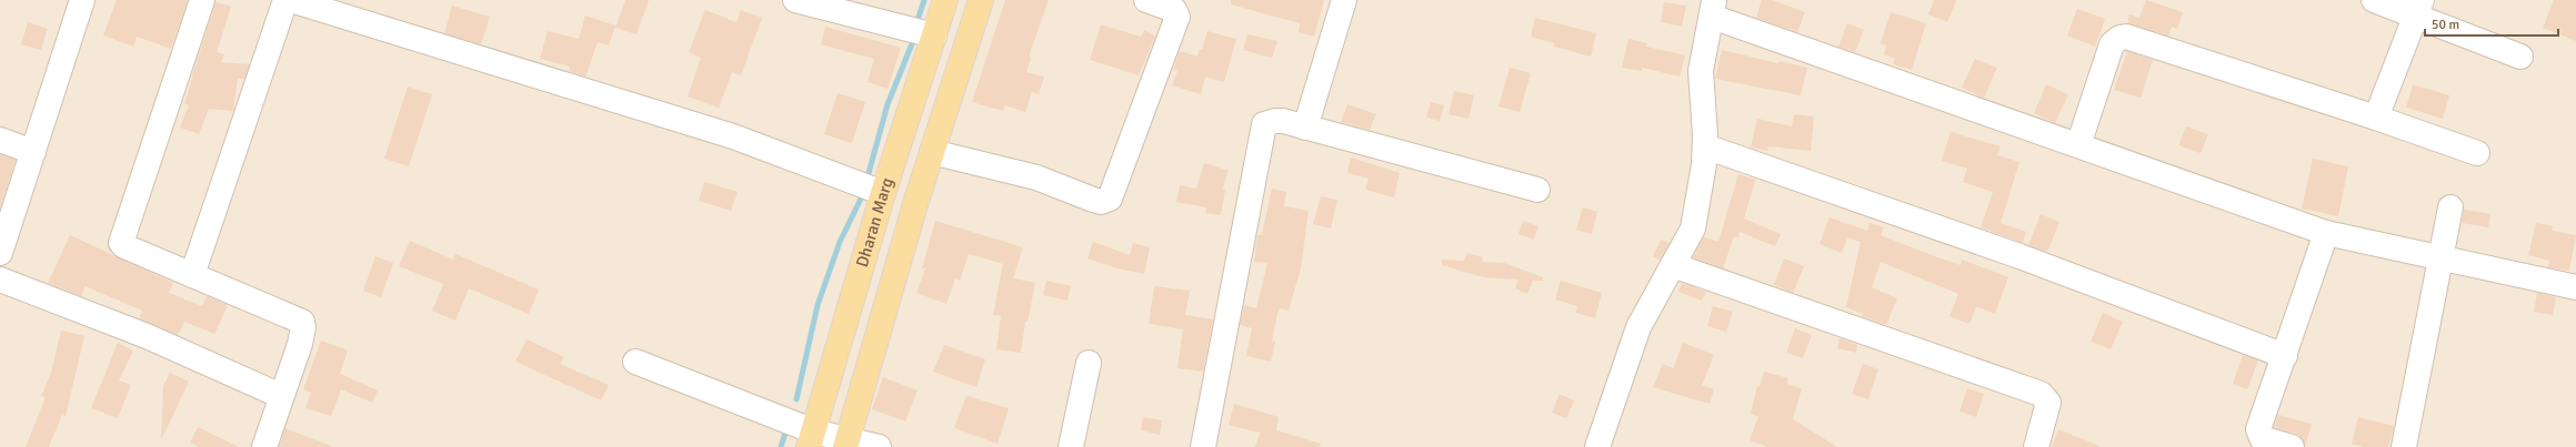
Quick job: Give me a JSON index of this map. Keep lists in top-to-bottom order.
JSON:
{
  "streets": {
    "main road": ["Dharan Marg"]
  },
  "scale_bar": "50 m"
}
